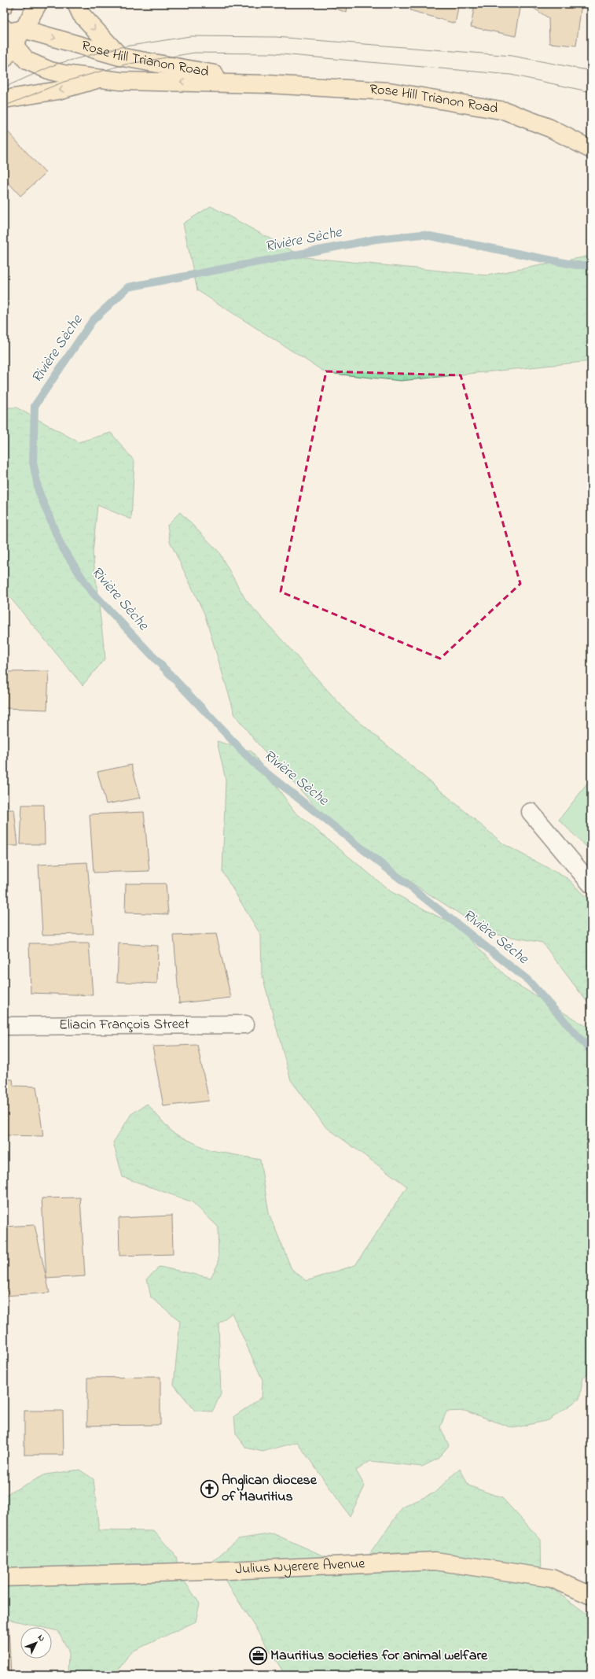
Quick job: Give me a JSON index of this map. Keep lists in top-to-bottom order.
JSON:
{
  "streets": {
    "main road": ["Rose Hill Trianon Road", "Julius Nyerere Avenue"],
    "street": ["Eliacin François Street"]
  },
  "water": ["Rivière Sèche"],
  "places": {
    "church": ["Anglican diocese of Mauritius"],
    "office": ["Mauritius societies for animal welfare"]
  },
  "north": "top right"
}
